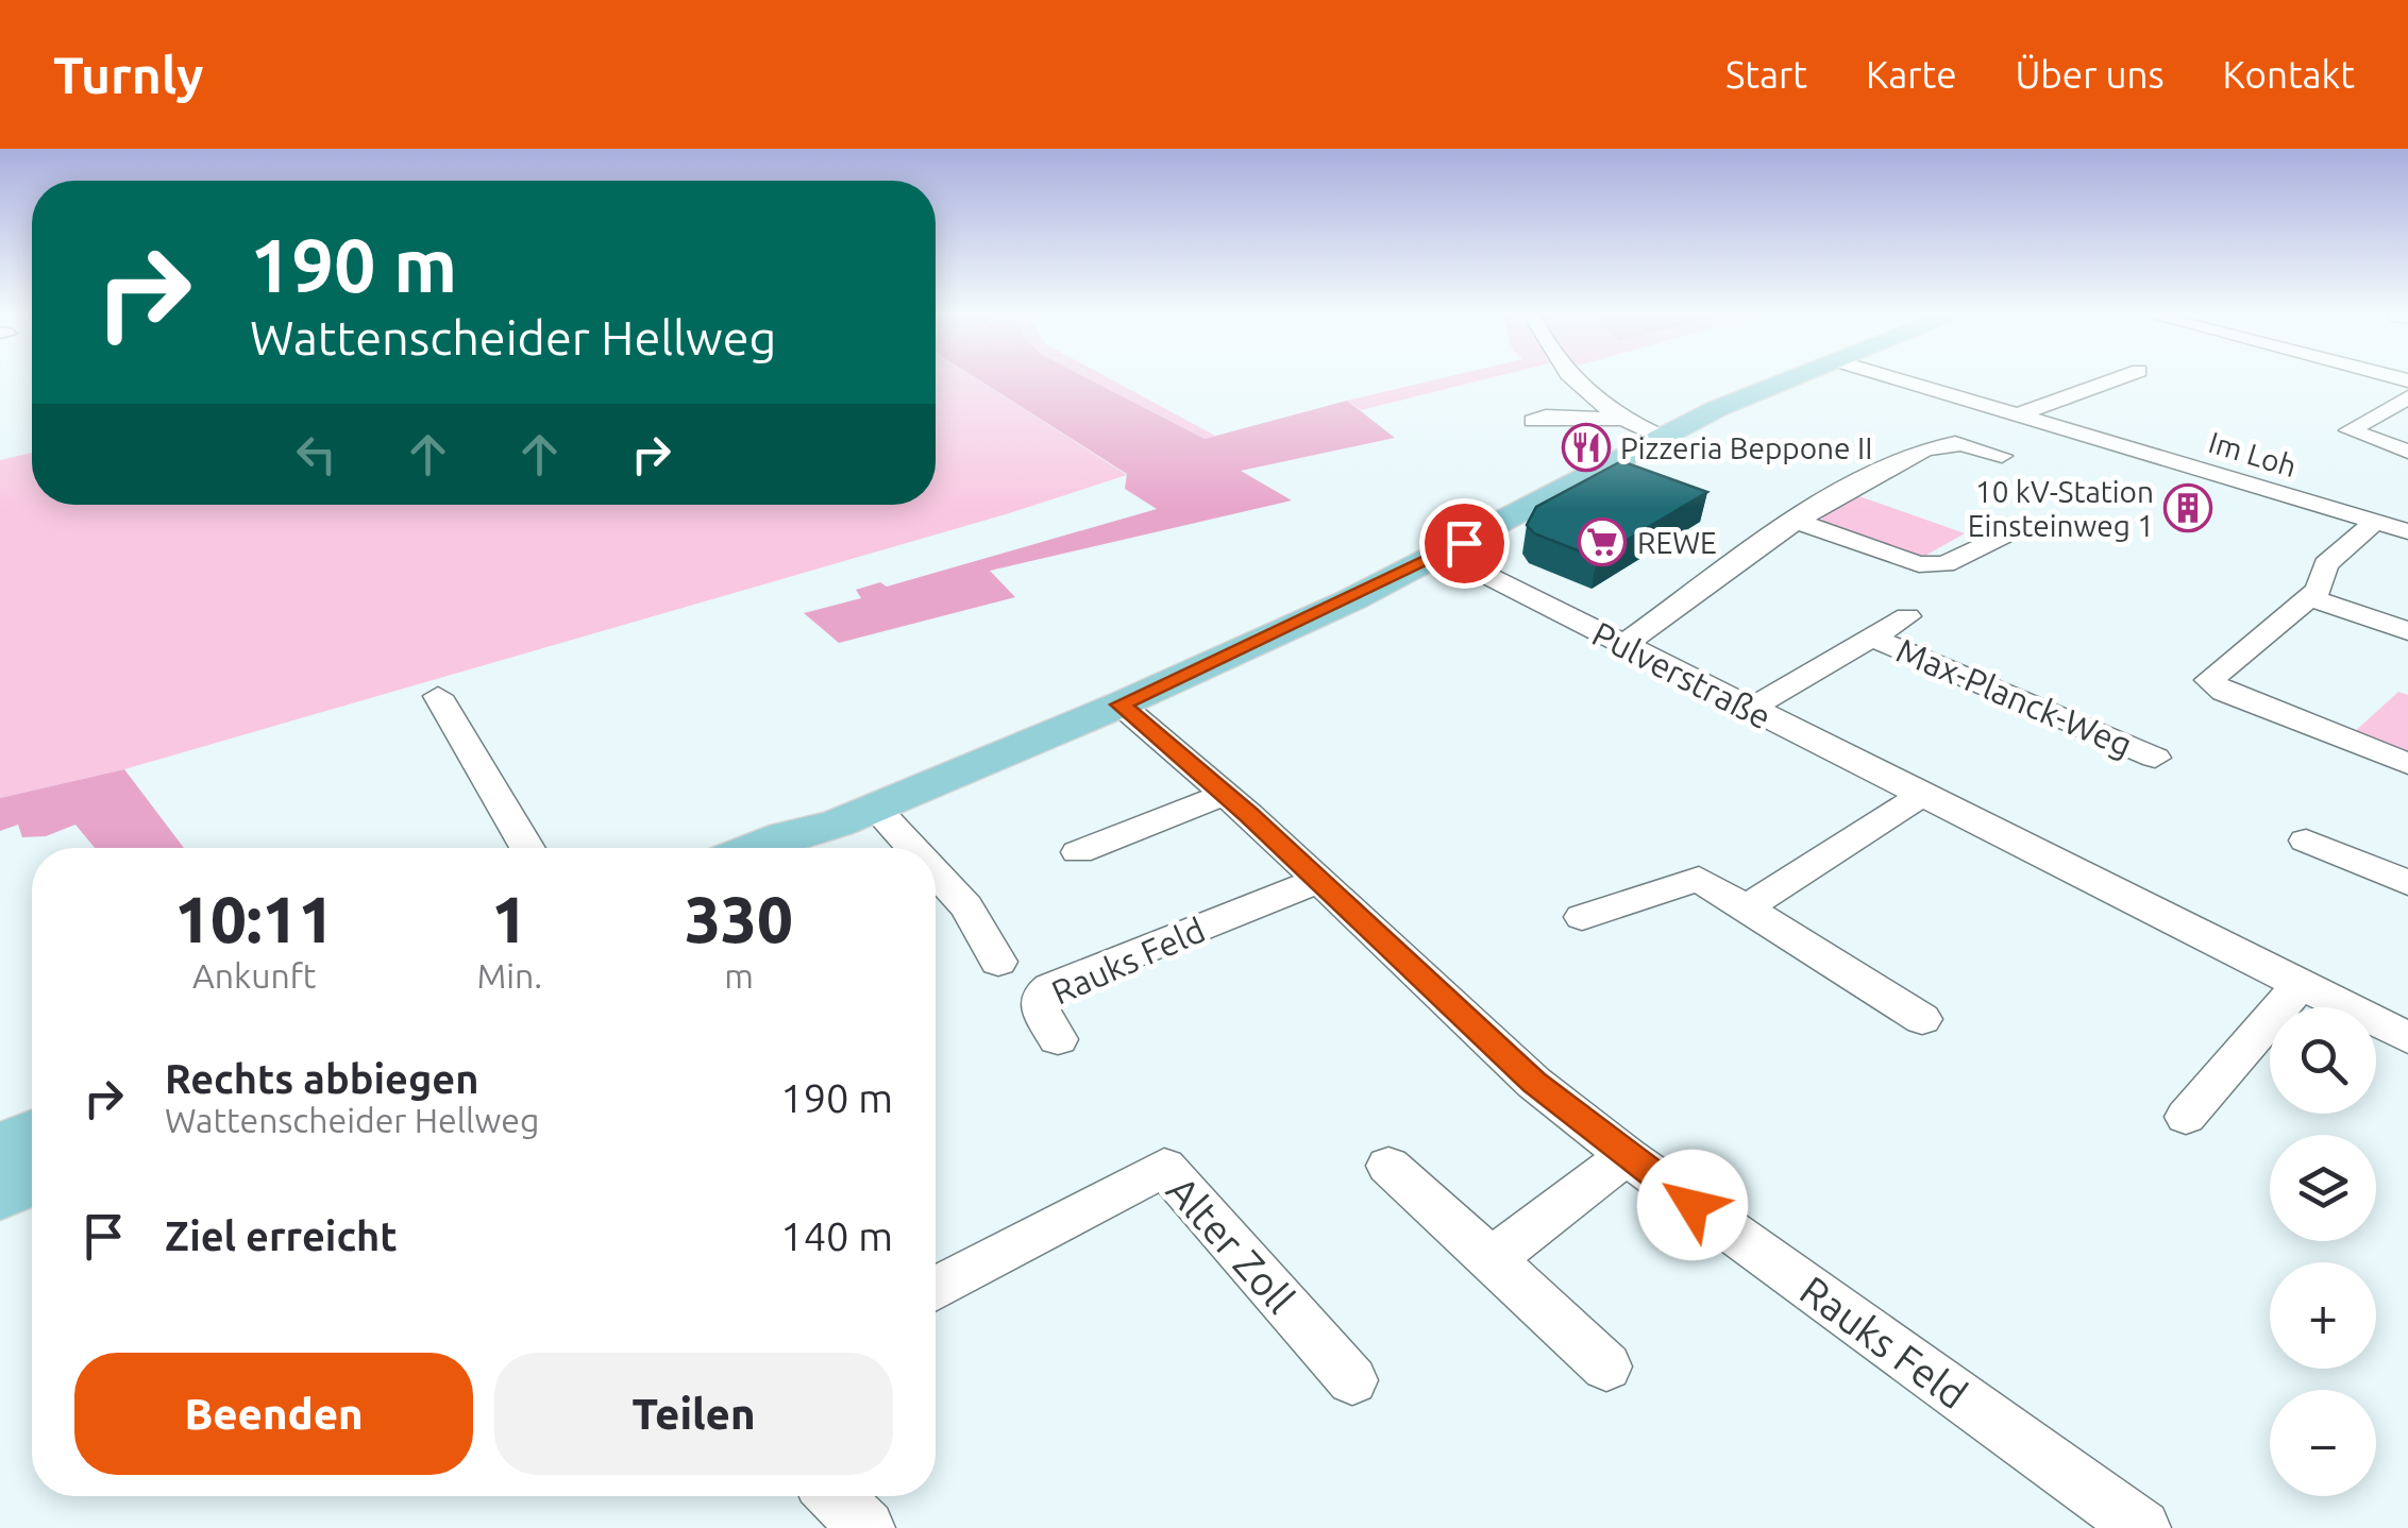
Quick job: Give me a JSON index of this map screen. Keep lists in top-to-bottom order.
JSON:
{
  "streets": {
    "street": [
      "Im Loh",
      "Pulverstraße",
      "Max-Planck-Weg",
      "Rauks Feld",
      "Alter Zoll"
    ]
  },
  "places": {
    "restaurant": ["Pizzeria Beppone II"],
    "building": ["10 kV-Station Einsteinweg 1"],
    "supermarket": ["REWE"]
  },
  "page": {
    "header": "Turnly",
    "nav": [
      "Start",
      "Karte",
      "Über uns",
      "Kontakt"
    ],
    "turn": ["190 m", "Wattenscheider Hellweg"],
    "eta": [
      "10:11",
      "Ankunft",
      "1",
      "Min.",
      "330",
      "m"
    ],
    "map_buttons": ["+", "−"],
    "list": [
      {
        "name": "Rechts abbiegen",
        "note": "Wattenscheider Hellweg",
        "value": "190 m"
      },
      {
        "name": "Ziel erreicht",
        "value": "140 m"
      }
    ],
    "buttons": ["Beenden", "Teilen"]
  }
}
